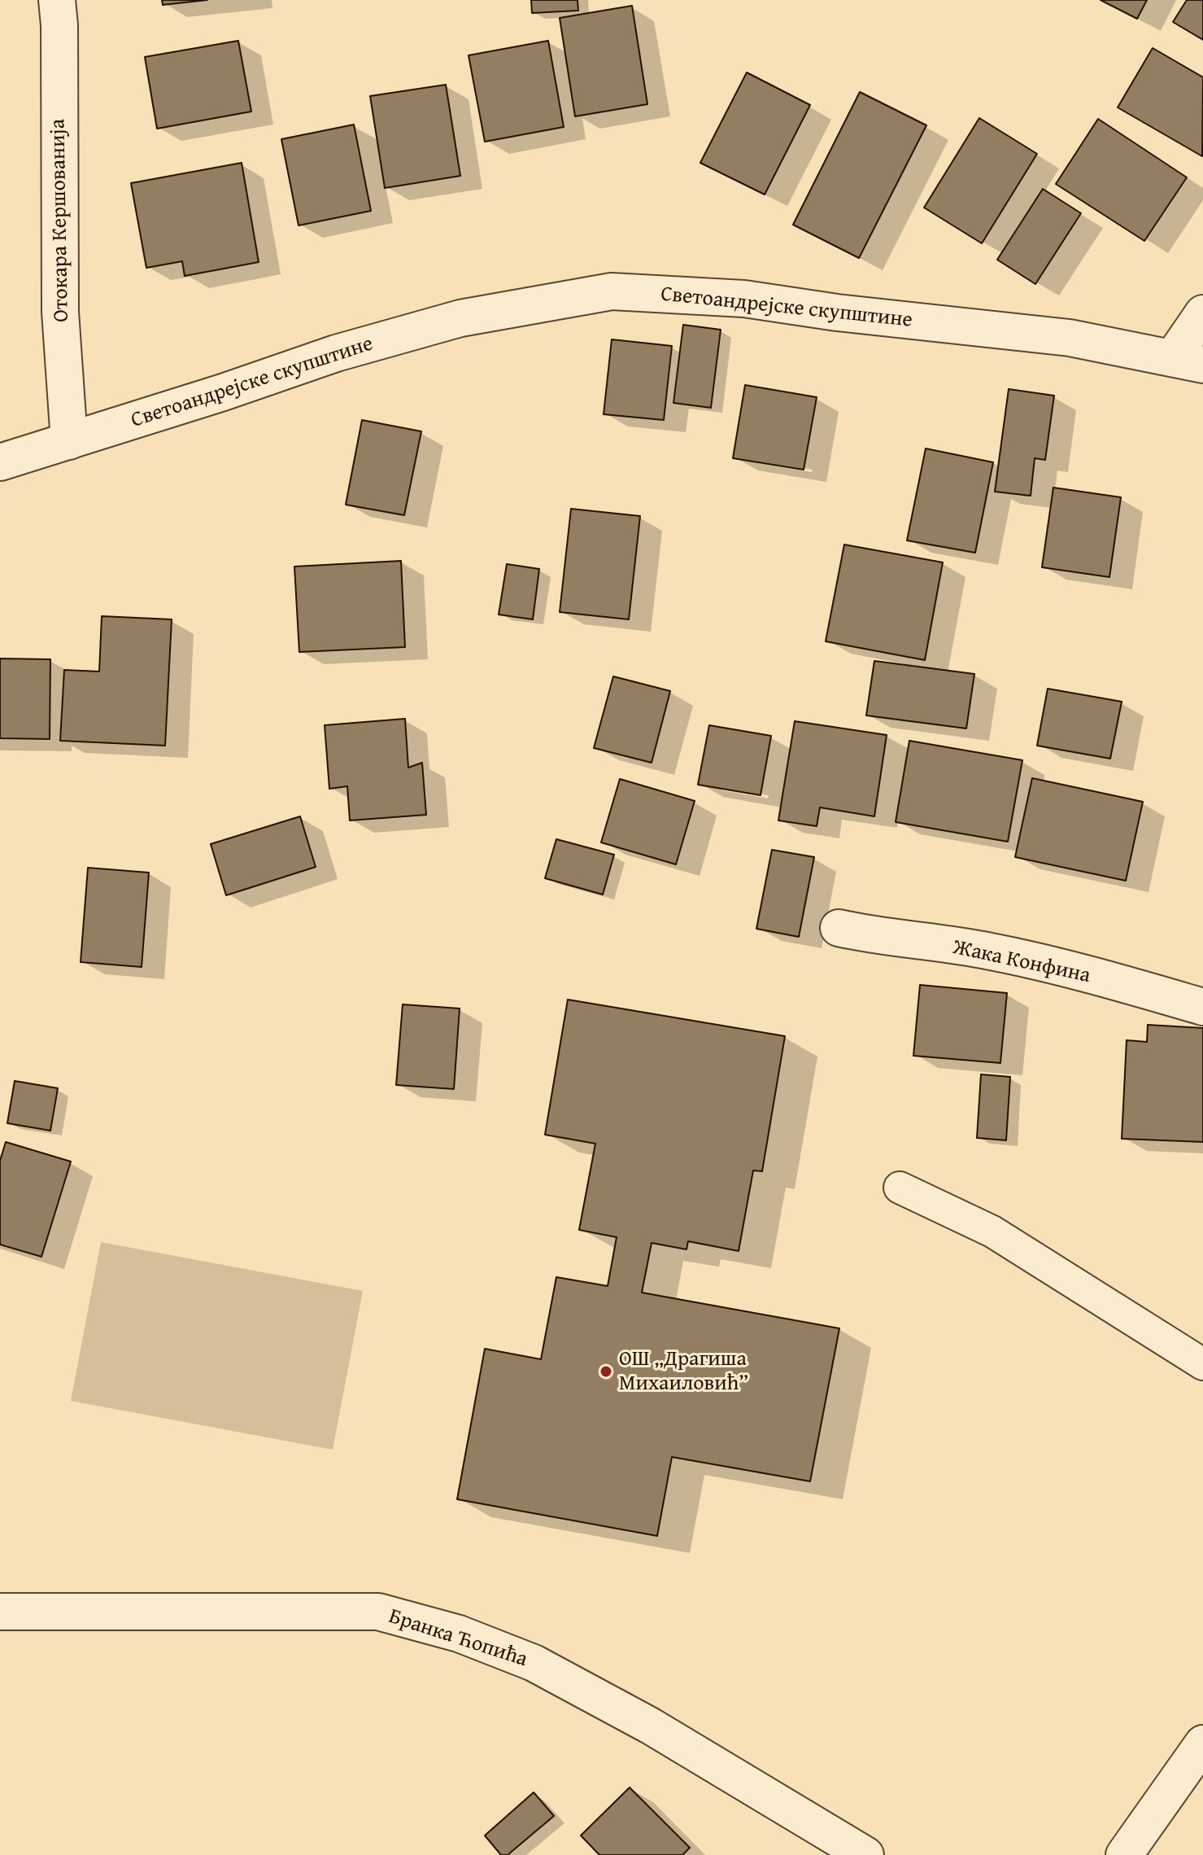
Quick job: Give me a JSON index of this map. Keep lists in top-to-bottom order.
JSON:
{
  "streets": {
    "street": [
      "Отокара Кершованија",
      "Светоандрејске скупштине",
      "Жака Конфина",
      "Бранка Ћопића"
    ]
  },
  "crossings": [
    ["Отокара Кершованија", "Светоандрејске скупштине"]
  ],
  "places": ["ОШ „Драгиша Михаиловић”"]
}
